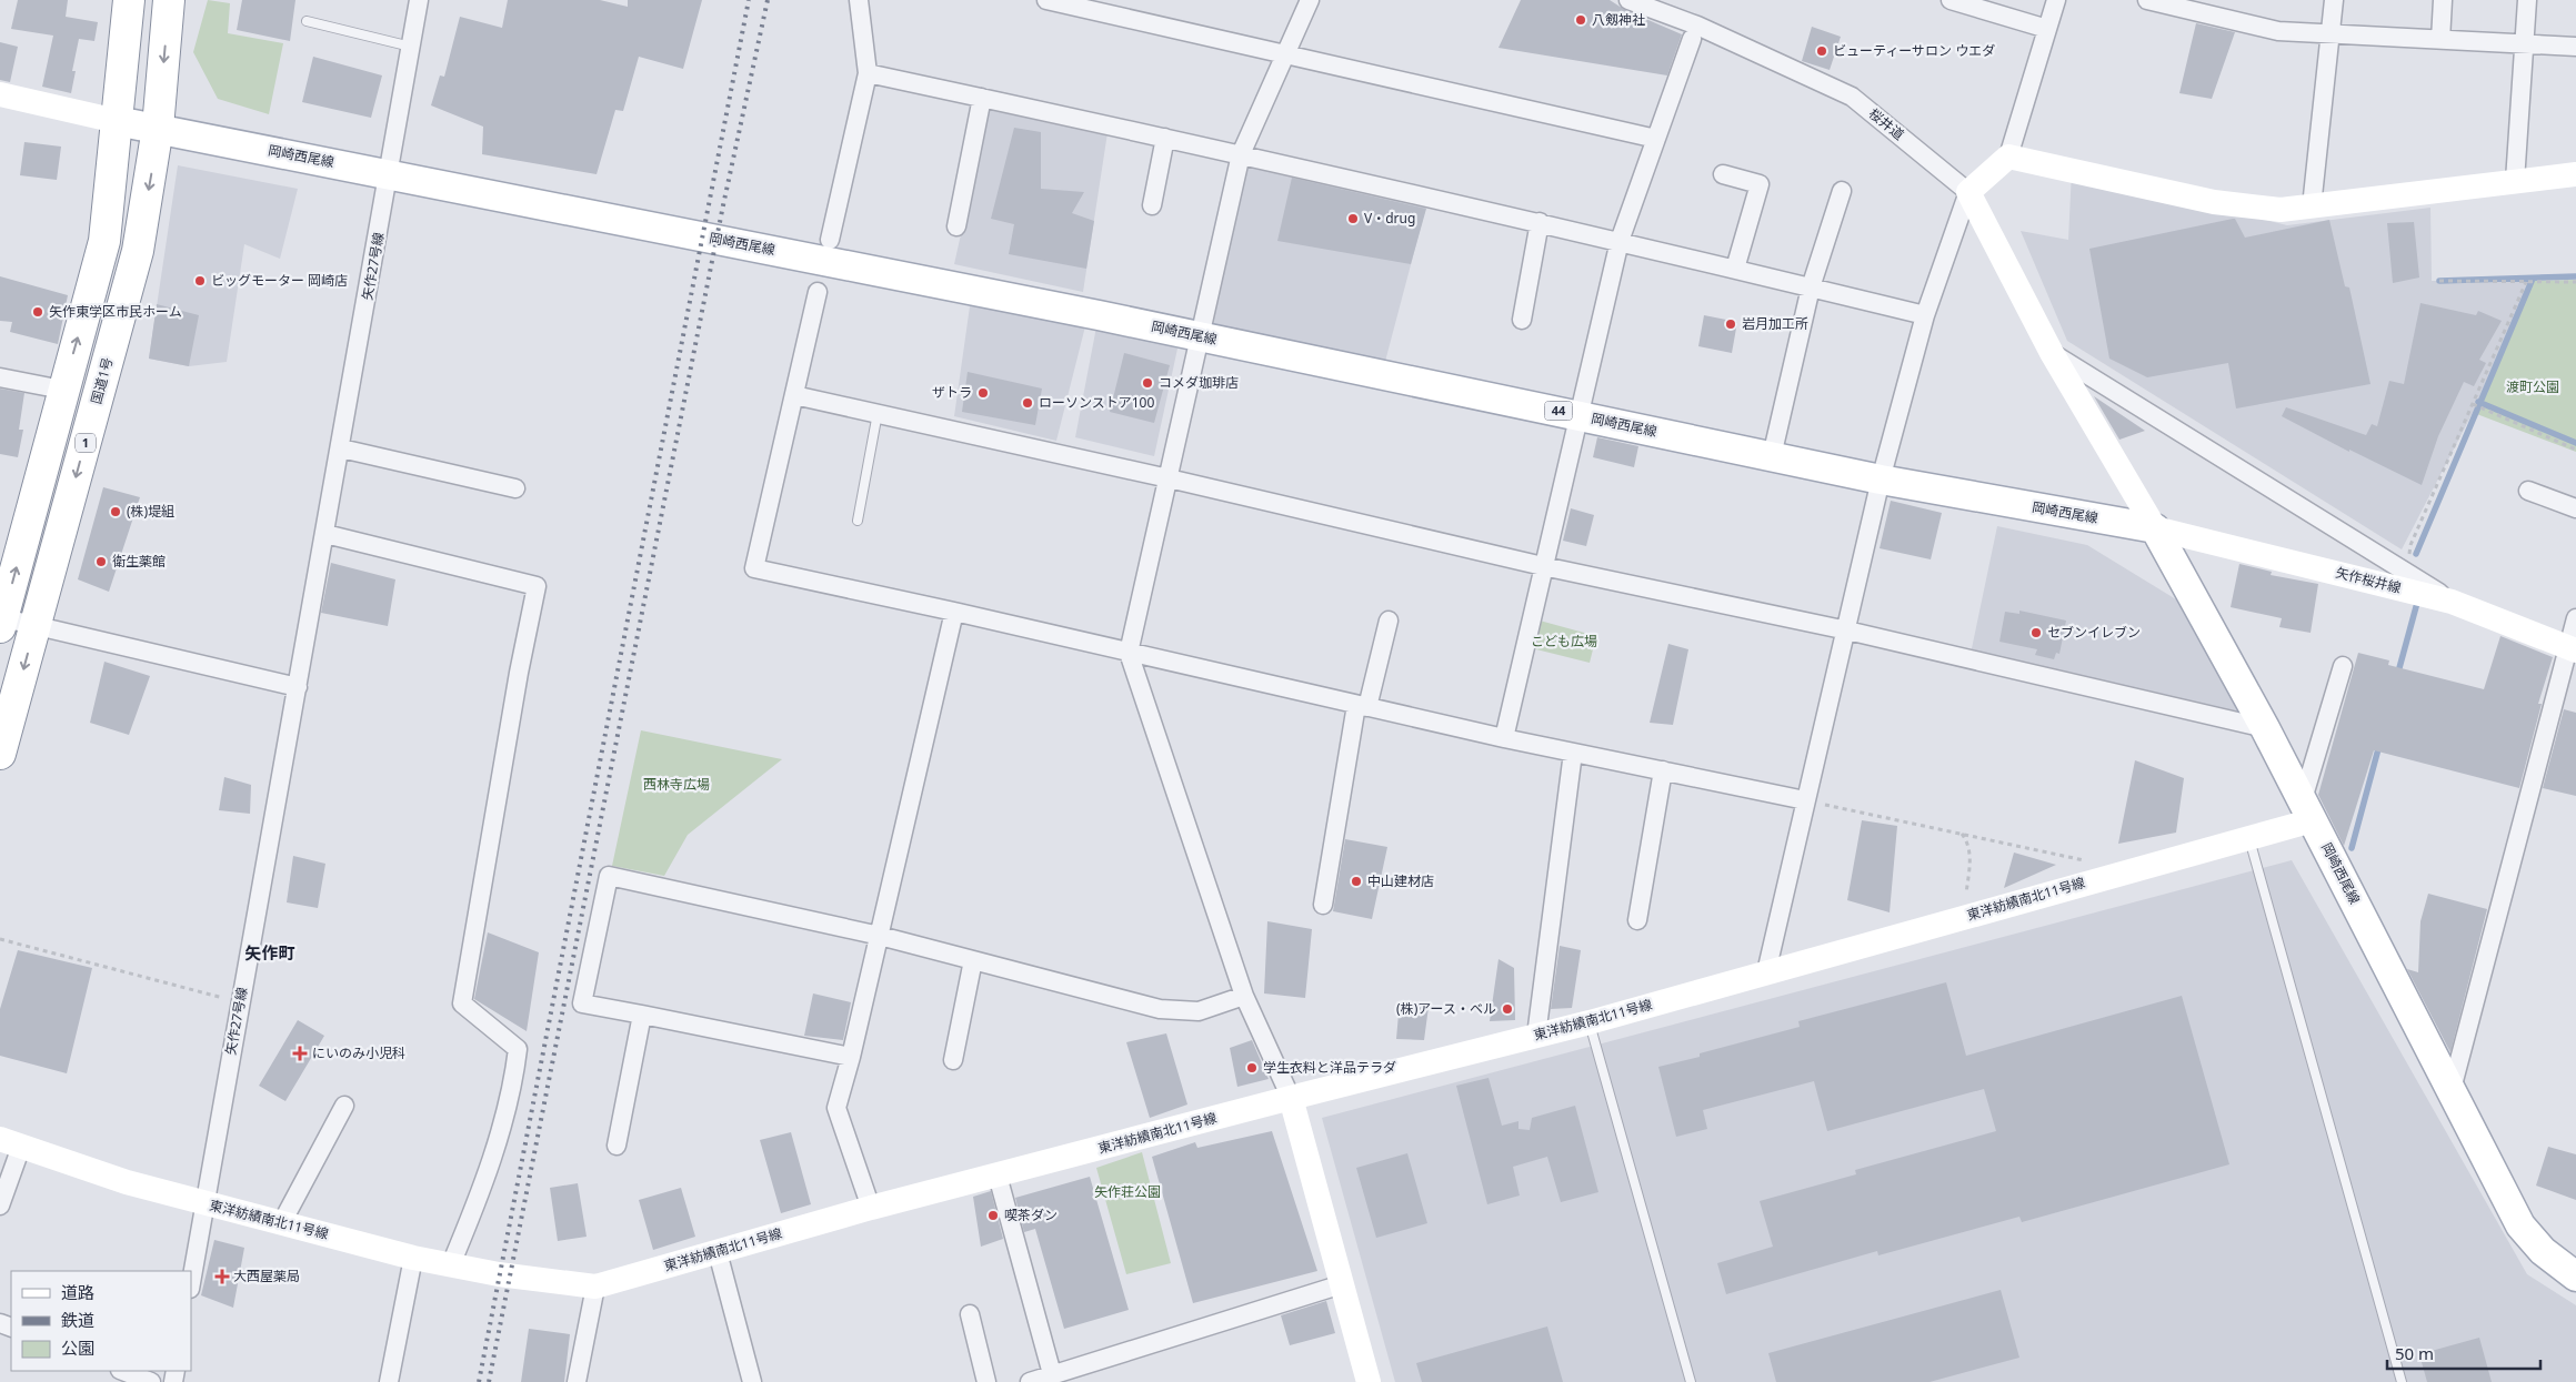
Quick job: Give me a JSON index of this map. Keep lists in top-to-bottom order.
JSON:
{
  "streets": {
    "highway": ["国道1号", "1"],
    "main road": ["岡崎西尾線", "44"],
    "street": [
      "桜井道",
      "矢作27号線",
      "矢作桜井線",
      "東洋紡績南北11号線"
    ]
  },
  "crossings": [
    ["桜井道", "岡崎西尾線"],
    ["桜井道", "矢作桜井線"],
    ["岡崎西尾線", "矢作27号線"],
    ["岡崎西尾線", "国道1号"],
    ["岡崎西尾線", "矢作桜井線"],
    ["岡崎西尾線", "東洋紡績南北11号線"],
    ["矢作27号線", "東洋紡績南北11号線"]
  ],
  "districts": ["矢作町"],
  "parks": [
    "渡町公園",
    "こども広場",
    "西林寺広場",
    "矢作荘公園"
  ],
  "places": {
    "other": [
      "八剱神社",
      "ビューティーサロン ウエダ",
      "V・drug",
      "ビッグモーター 岡崎店",
      "矢作東学区市民ホーム",
      "岩月加工所",
      "コメダ珈琲店",
      "ザトラ",
      "ローソンストア100",
      "(株)堤組",
      "衛生薬館",
      "セブンイレブン",
      "中山建材店",
      "(株)アース・ベル",
      "学生衣料と洋品テラダ",
      "喫茶ダン"
    ],
    "health": ["にいのみ小児科", "大西屋薬局"]
  },
  "legend": ["道路", "鉄道", "公園"],
  "scale_bar": "50 m"
}
